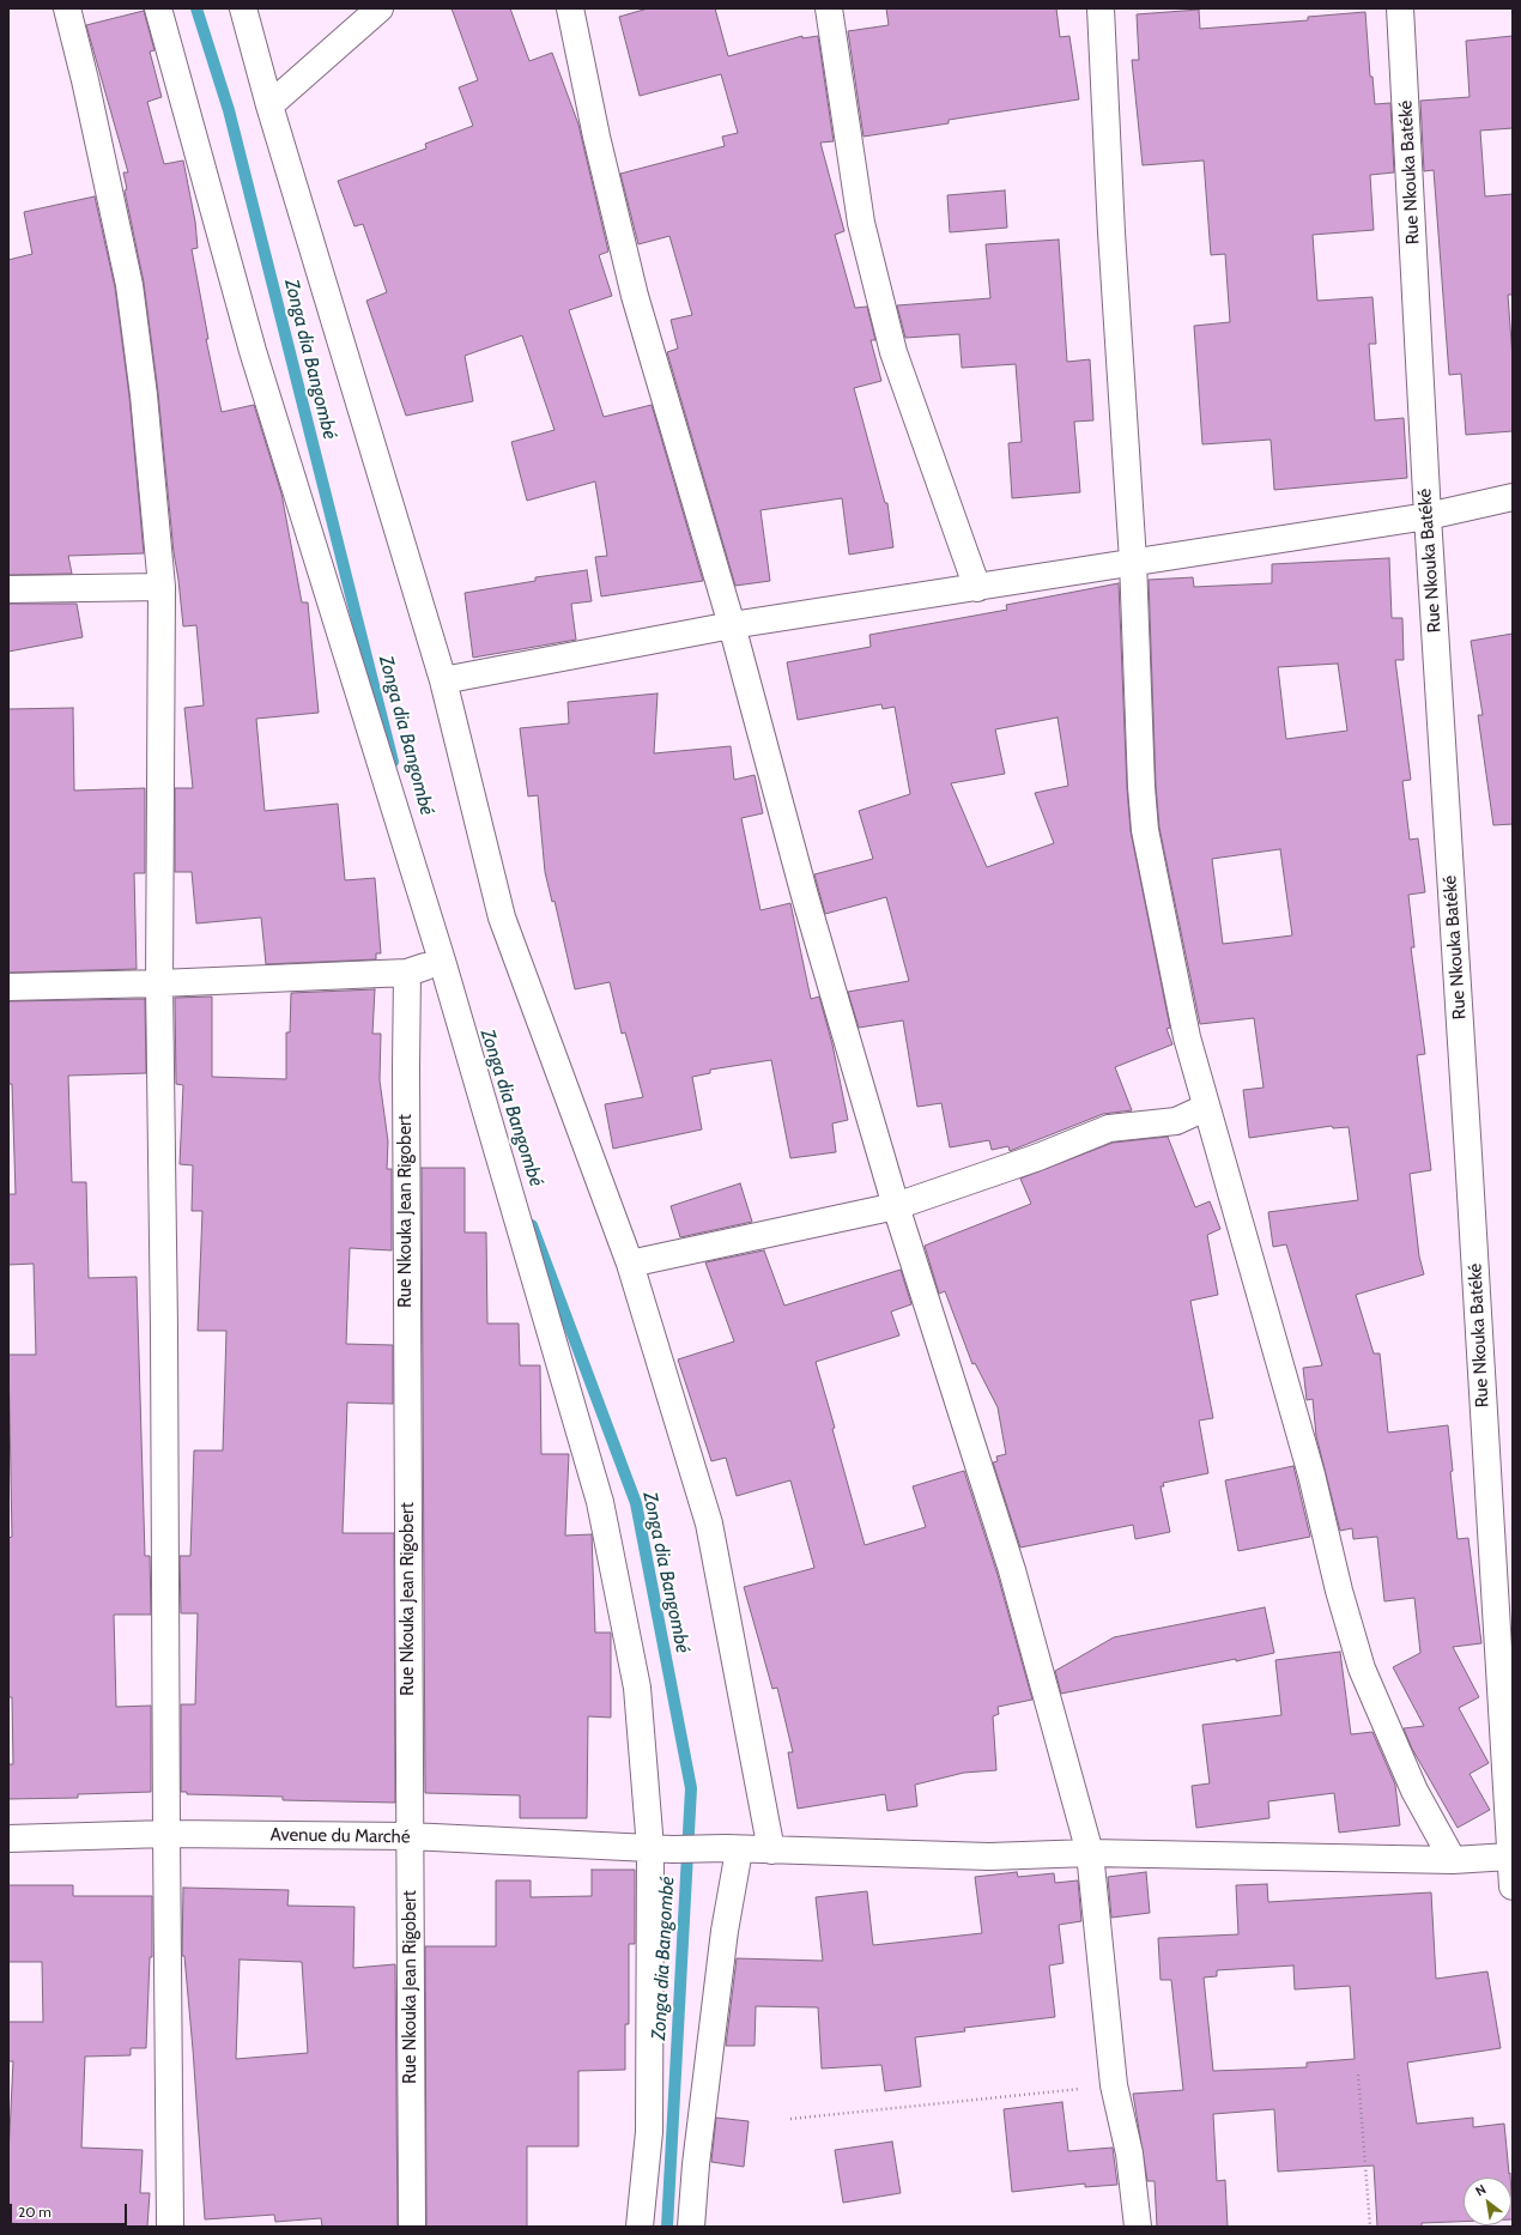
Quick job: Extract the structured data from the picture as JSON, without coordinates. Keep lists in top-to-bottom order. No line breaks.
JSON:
{"streets":{"street":["Rue Nkouka Batéké","Rue Nkouka Jean Rigobert","Avenue du Marché"]},"crossings":[["Rue Nkouka Batéké","Avenue du Marché"],["Rue Nkouka Jean Rigobert","Avenue du Marché"]],"water":["Zonga dia Bangombé"],"scale_bar":"20 m","north":"top left"}
